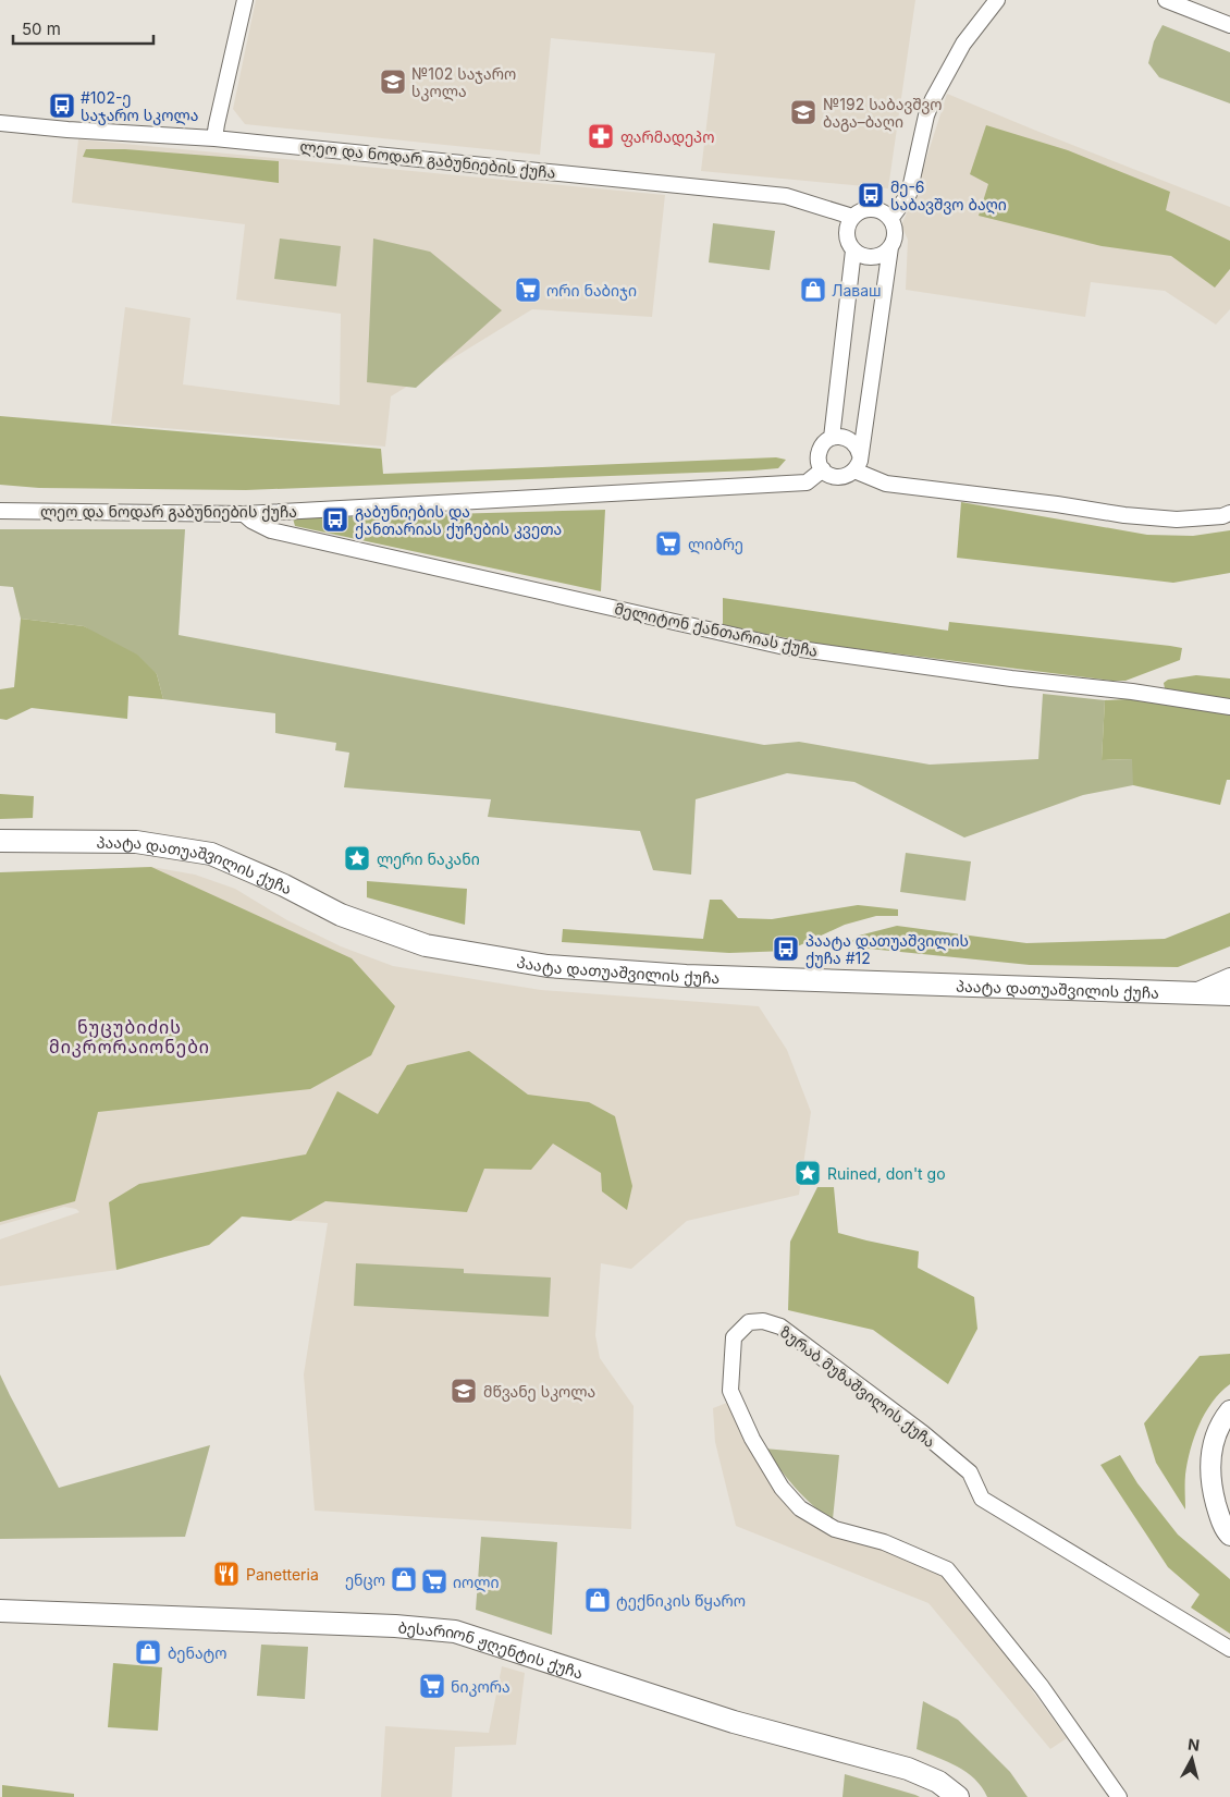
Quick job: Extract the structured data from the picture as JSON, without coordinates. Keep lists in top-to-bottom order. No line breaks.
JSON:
{"streets":{"main road":["პაატა დათუაშვილის ქუჩა","ბესარიონ ჟღენტის ქუჩა"],"street":["ლეო და ნოდარ გაბუნიების ქუჩა","მელიტონ ქანთარიას ქუჩა","ზურაბ მუზაშვილის ქუჩა"]},"crossings":[["ლეო და ნოდარ გაბუნიების ქუჩა","მელიტონ ქანთარიას ქუჩა"]],"districts":["ნუცუბიძის მიკრორაიონები"],"places":{"school or university":["№102 საჯარო სკოლა","№192 საბავშვო ბაგა–ბაღი","მწვანე სკოლა"],"bus stop":["#102-ე საჯარო სკოლა","მე-6 საბავშვო ბაღი","გაბუნიების და ქანთარიას ქუჩების კვეთა","პაატა დათუაშვილის ქუჩა #12"],"pharmacy":["ფარმადეპო"],"supermarket":["ორი ნაბიჯი","ლიბრე","იოლი","ნიკორა"],"shop":["Лаваш","ენცო","ტექნიკის წყარო","ბენატო"],"place":["ლერი ნაკანი","Ruined, don't go"],"restaurant":["Panetteria"]},"scale_bar":"50 m","north":"top"}
